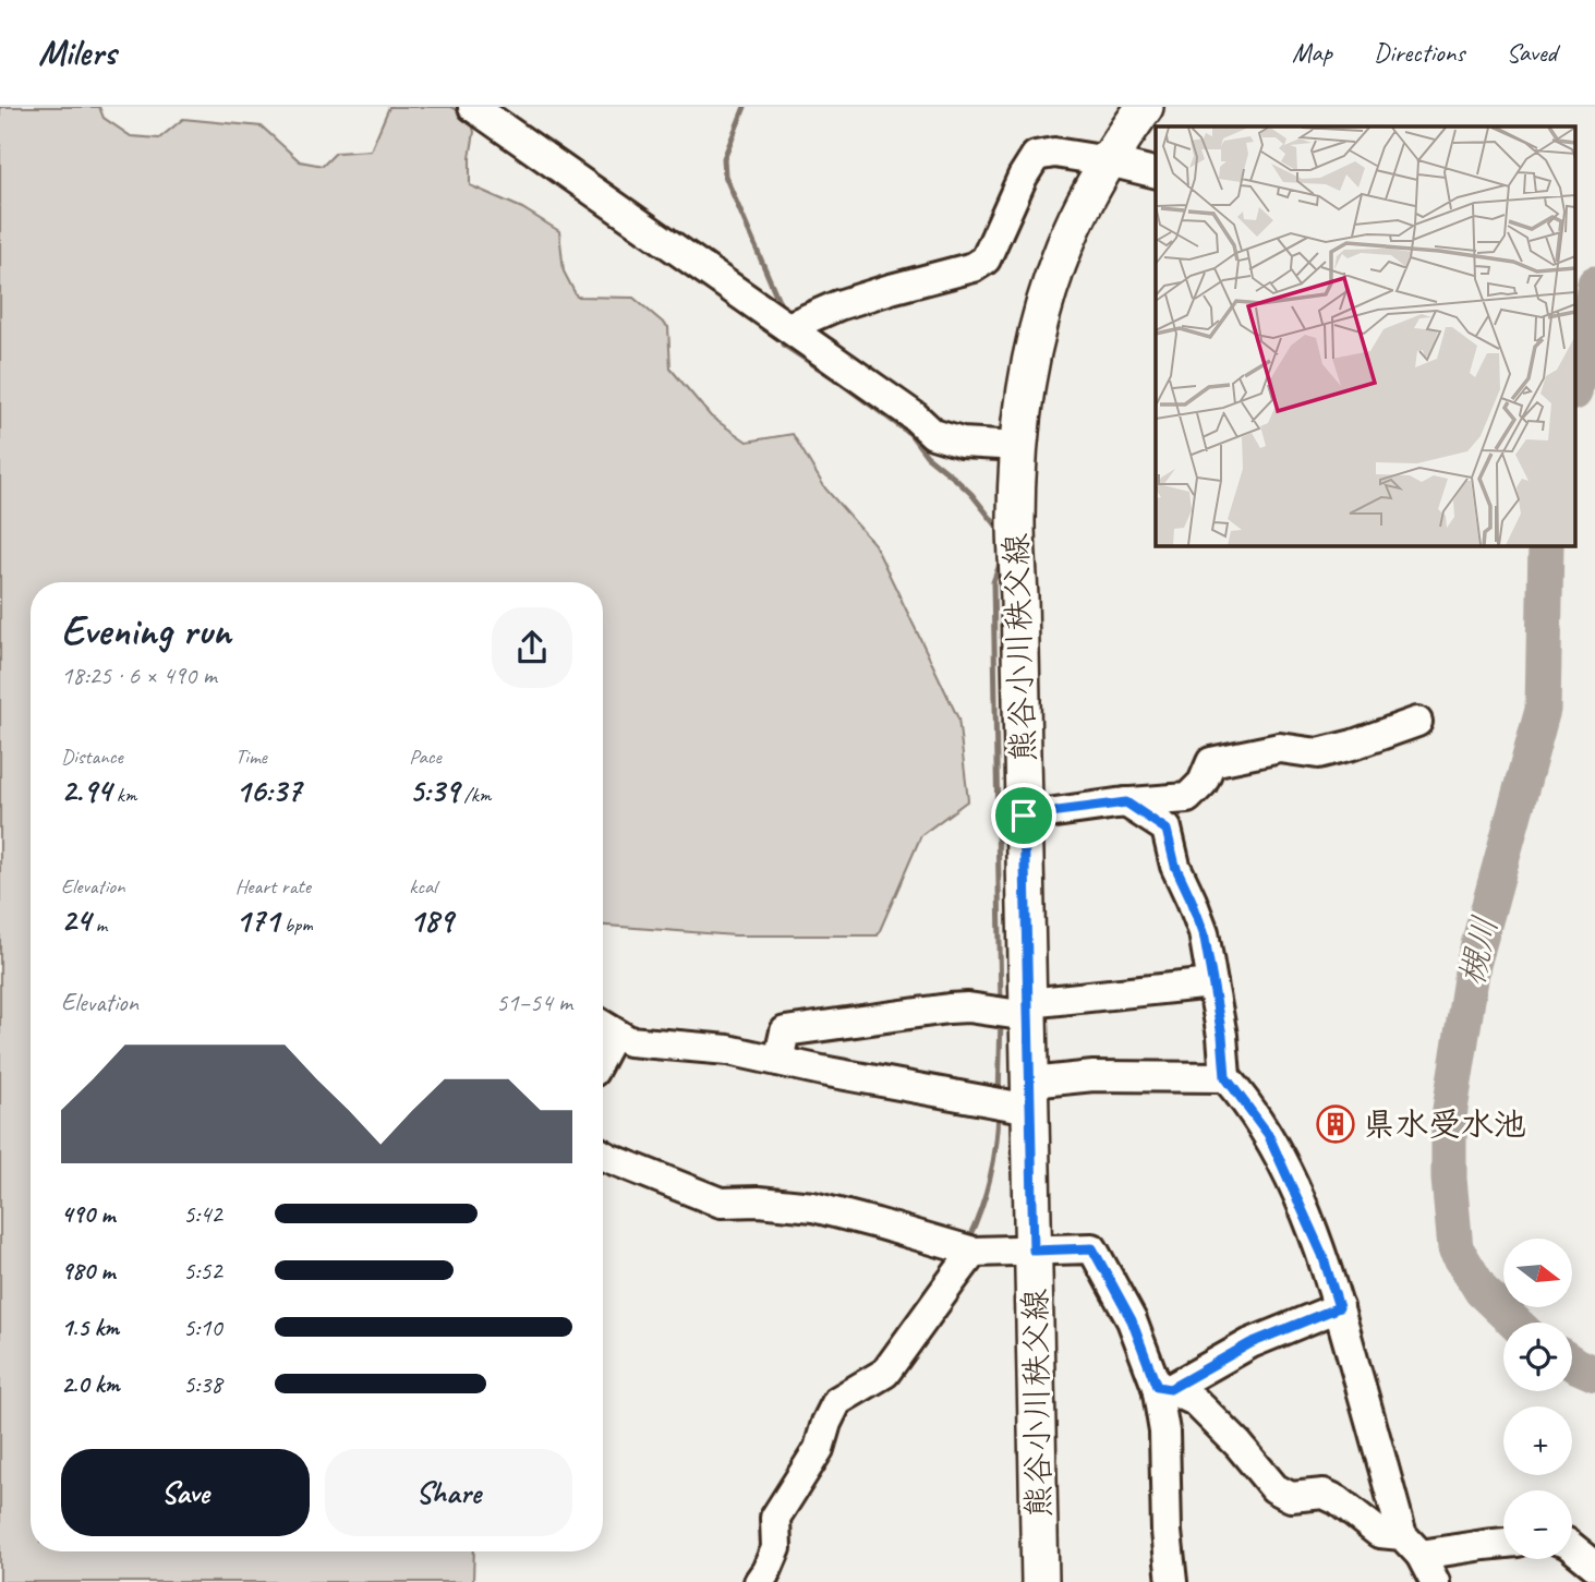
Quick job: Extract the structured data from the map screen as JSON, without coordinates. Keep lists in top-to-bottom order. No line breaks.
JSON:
{"streets":{"main road":["熊谷小川秩父線"]},"water":["槻川"],"places":{"building":["県水受水池"]},"north":"right","page":{"header":"Milers","nav":["Map","Directions","Saved"],"heading":["Evening run","18:25 · 6 × 490 m"],"stats":[["Distance","2.94 km"],["Time","16:37"],["Pace","5:39 /km"],["Elevation","24 m"],["Heart rate","171 bpm"],["kcal","189"]],"chart":["Elevation","51–54 m"],"list":[{"name":"490 m","note":"5:42"},{"name":"980 m","note":"5:52"},{"name":"1.5 km","note":"5:10"},{"name":"2.0 km","note":"5:38"}],"map_buttons":["+","−"],"buttons":["Save","Share"]}}
